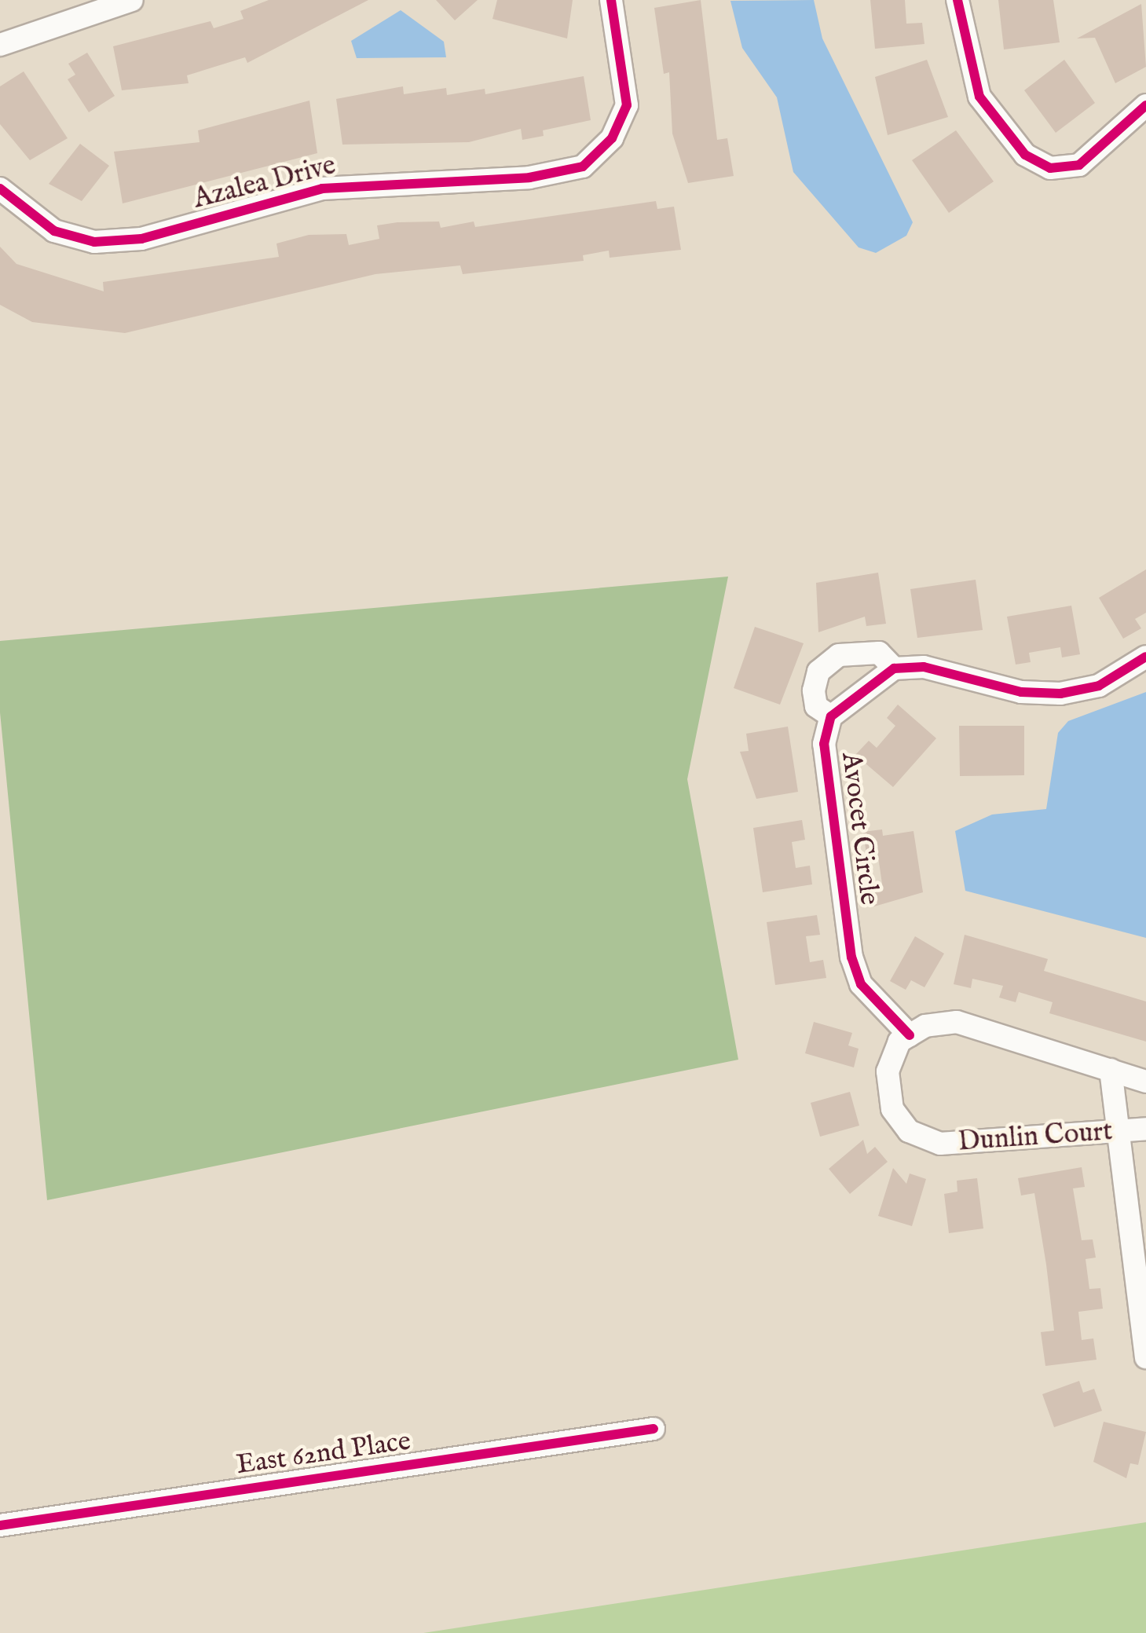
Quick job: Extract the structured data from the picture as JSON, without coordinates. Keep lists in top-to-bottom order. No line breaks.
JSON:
{"streets":{"street":["Azalea Drive","Avocet Circle","Dunlin Court","East 62nd Place"]},"crossings":[["Avocet Circle","Dunlin Court"]]}
